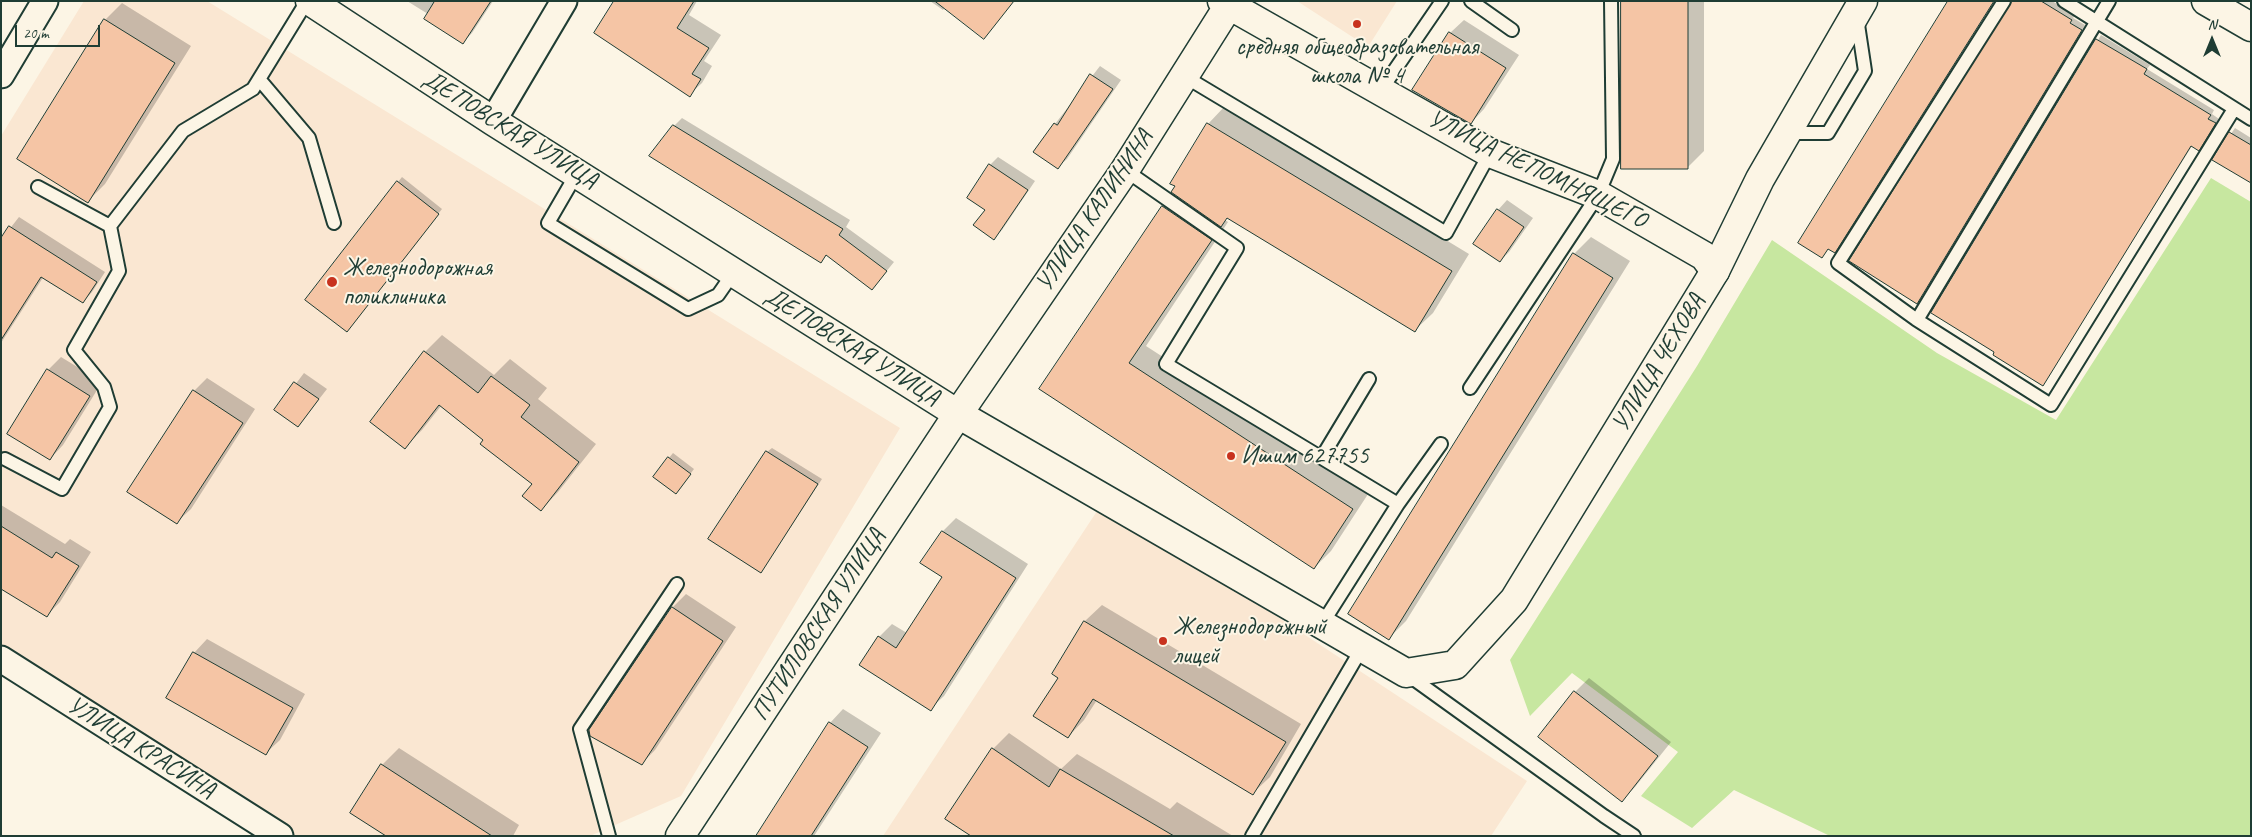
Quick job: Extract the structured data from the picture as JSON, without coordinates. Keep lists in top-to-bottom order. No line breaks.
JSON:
{"streets":{"main road":["ДЕПОВСКАЯ УЛИЦА","УЛИЦА НЕПОМНЯЩЕГО","УЛИЦА КАЛИНИНА","УЛИЦА ЧЕХОВА","ПУТИЛОВСКАЯ УЛИЦА"],"street":["УЛИЦА КРАСИНА"]},"crossings":[["ДЕПОВСКАЯ УЛИЦА","УЛИЦА КАЛИНИНА"],["ДЕПОВСКАЯ УЛИЦА","УЛИЦА ЧЕХОВА"],["ДЕПОВСКАЯ УЛИЦА","ПУТИЛОВСКАЯ УЛИЦА"],["УЛИЦА НЕПОМНЯЩЕГО","УЛИЦА КАЛИНИНА"],["УЛИЦА НЕПОМНЯЩЕГО","УЛИЦА ЧЕХОВА"],["УЛИЦА КАЛИНИНА","ПУТИЛОВСКАЯ УЛИЦА"]],"places":["средняя общеобразовательная школа № 4","Железнодорожная поликлиника","Ишим 627755","Железнодорожный лицей"],"scale_bar":"20 m","north":"top"}
